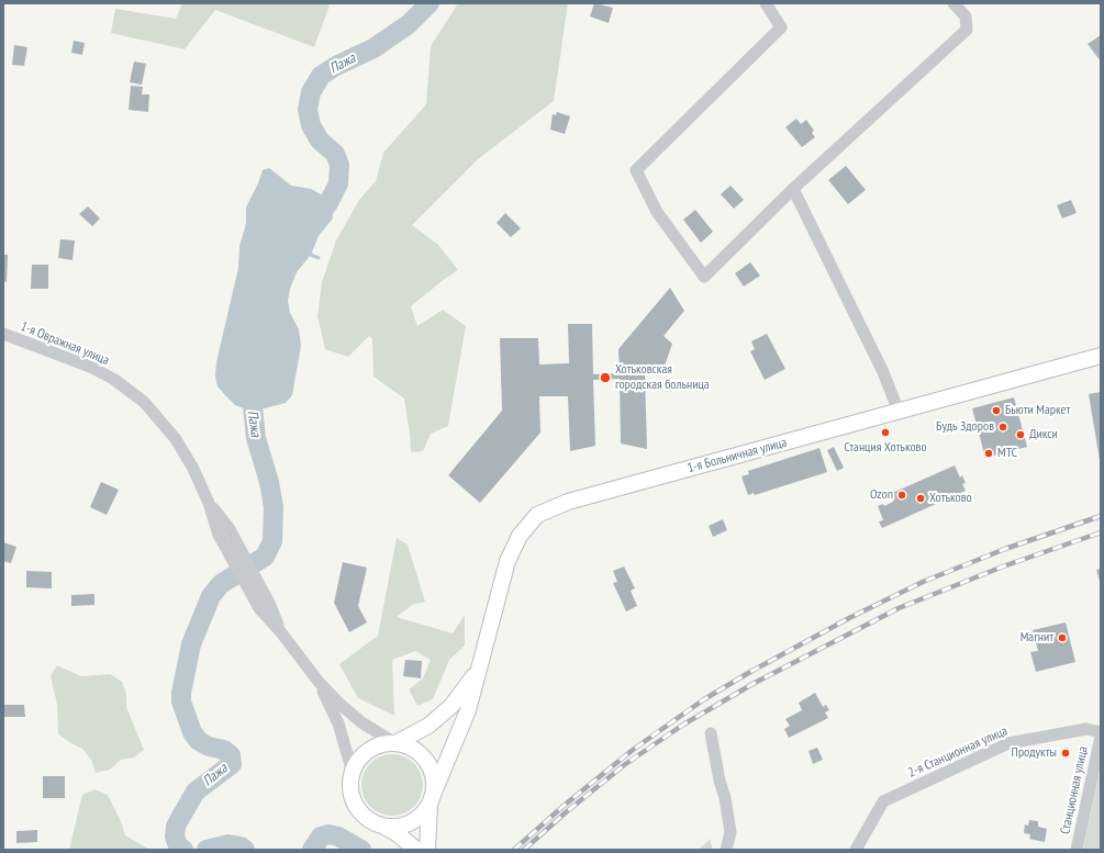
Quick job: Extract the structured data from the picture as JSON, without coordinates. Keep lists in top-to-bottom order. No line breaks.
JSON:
{"streets":{"main road":["1-я Больничная улица"],"street":["1-я Овражная улица","2-я Станционная улица","Станционная улица"]},"water":["Пажа"],"places":["Хотьковская городская больница","Бьюти Маркет","Будь Здоров","Станция Хотьково","Дикси","МТС","Ozon","Хотьково","Магнит","Продукты"]}
